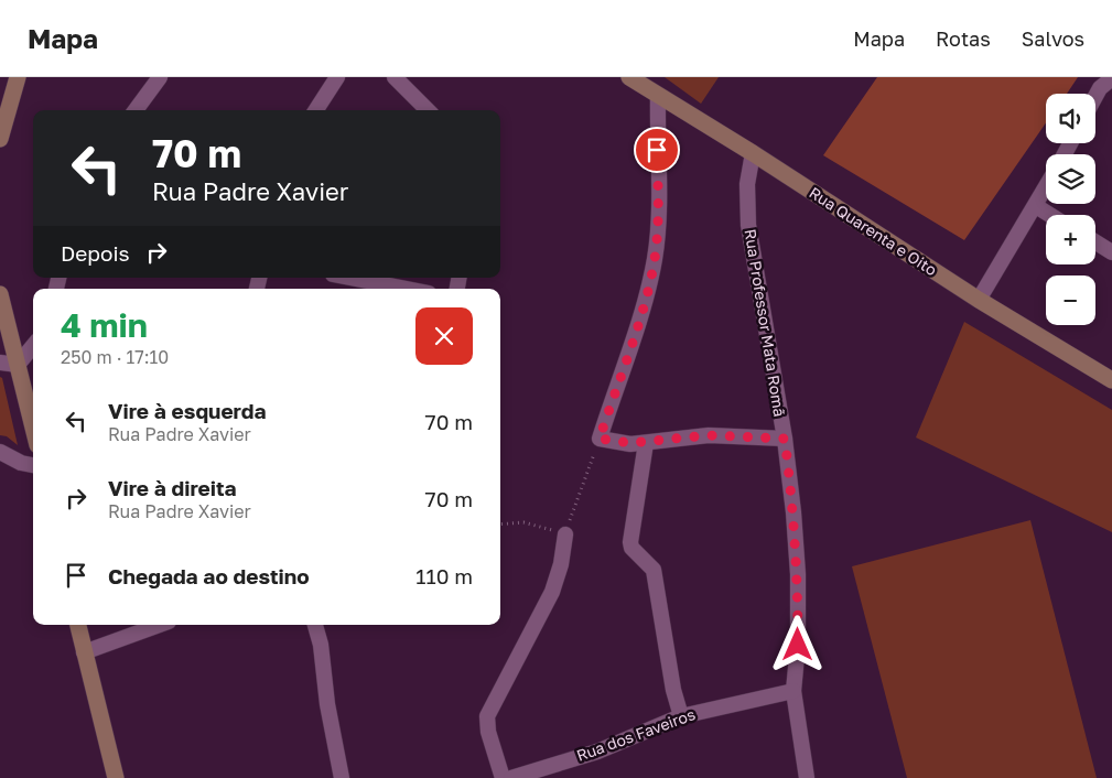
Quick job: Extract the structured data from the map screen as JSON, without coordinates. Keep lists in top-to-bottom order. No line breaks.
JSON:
{"streets":{"main road":["Rua Quarenta e Oito"],"street":["Rua Professor Mata Romã","Rua dos Faveiros"]},"crossings":[["Rua Quarenta e Oito","Rua Professor Mata Romã"],["Rua Professor Mata Romã","Rua dos Faveiros"]],"page":{"header":"Mapa","nav":["Mapa","Rotas","Salvos"],"map_buttons":["+","−"],"turn":["70 m","Rua Padre Xavier"],"then":"Depois","heading":["4 min","250 m · 17:10"],"list":[{"name":"Vire à esquerda","note":"Rua Padre Xavier","value":"70 m"},{"name":"Vire à direita","note":"Rua Padre Xavier","value":"70 m"},{"name":"Chegada ao destino","value":"110 m"}]}}
